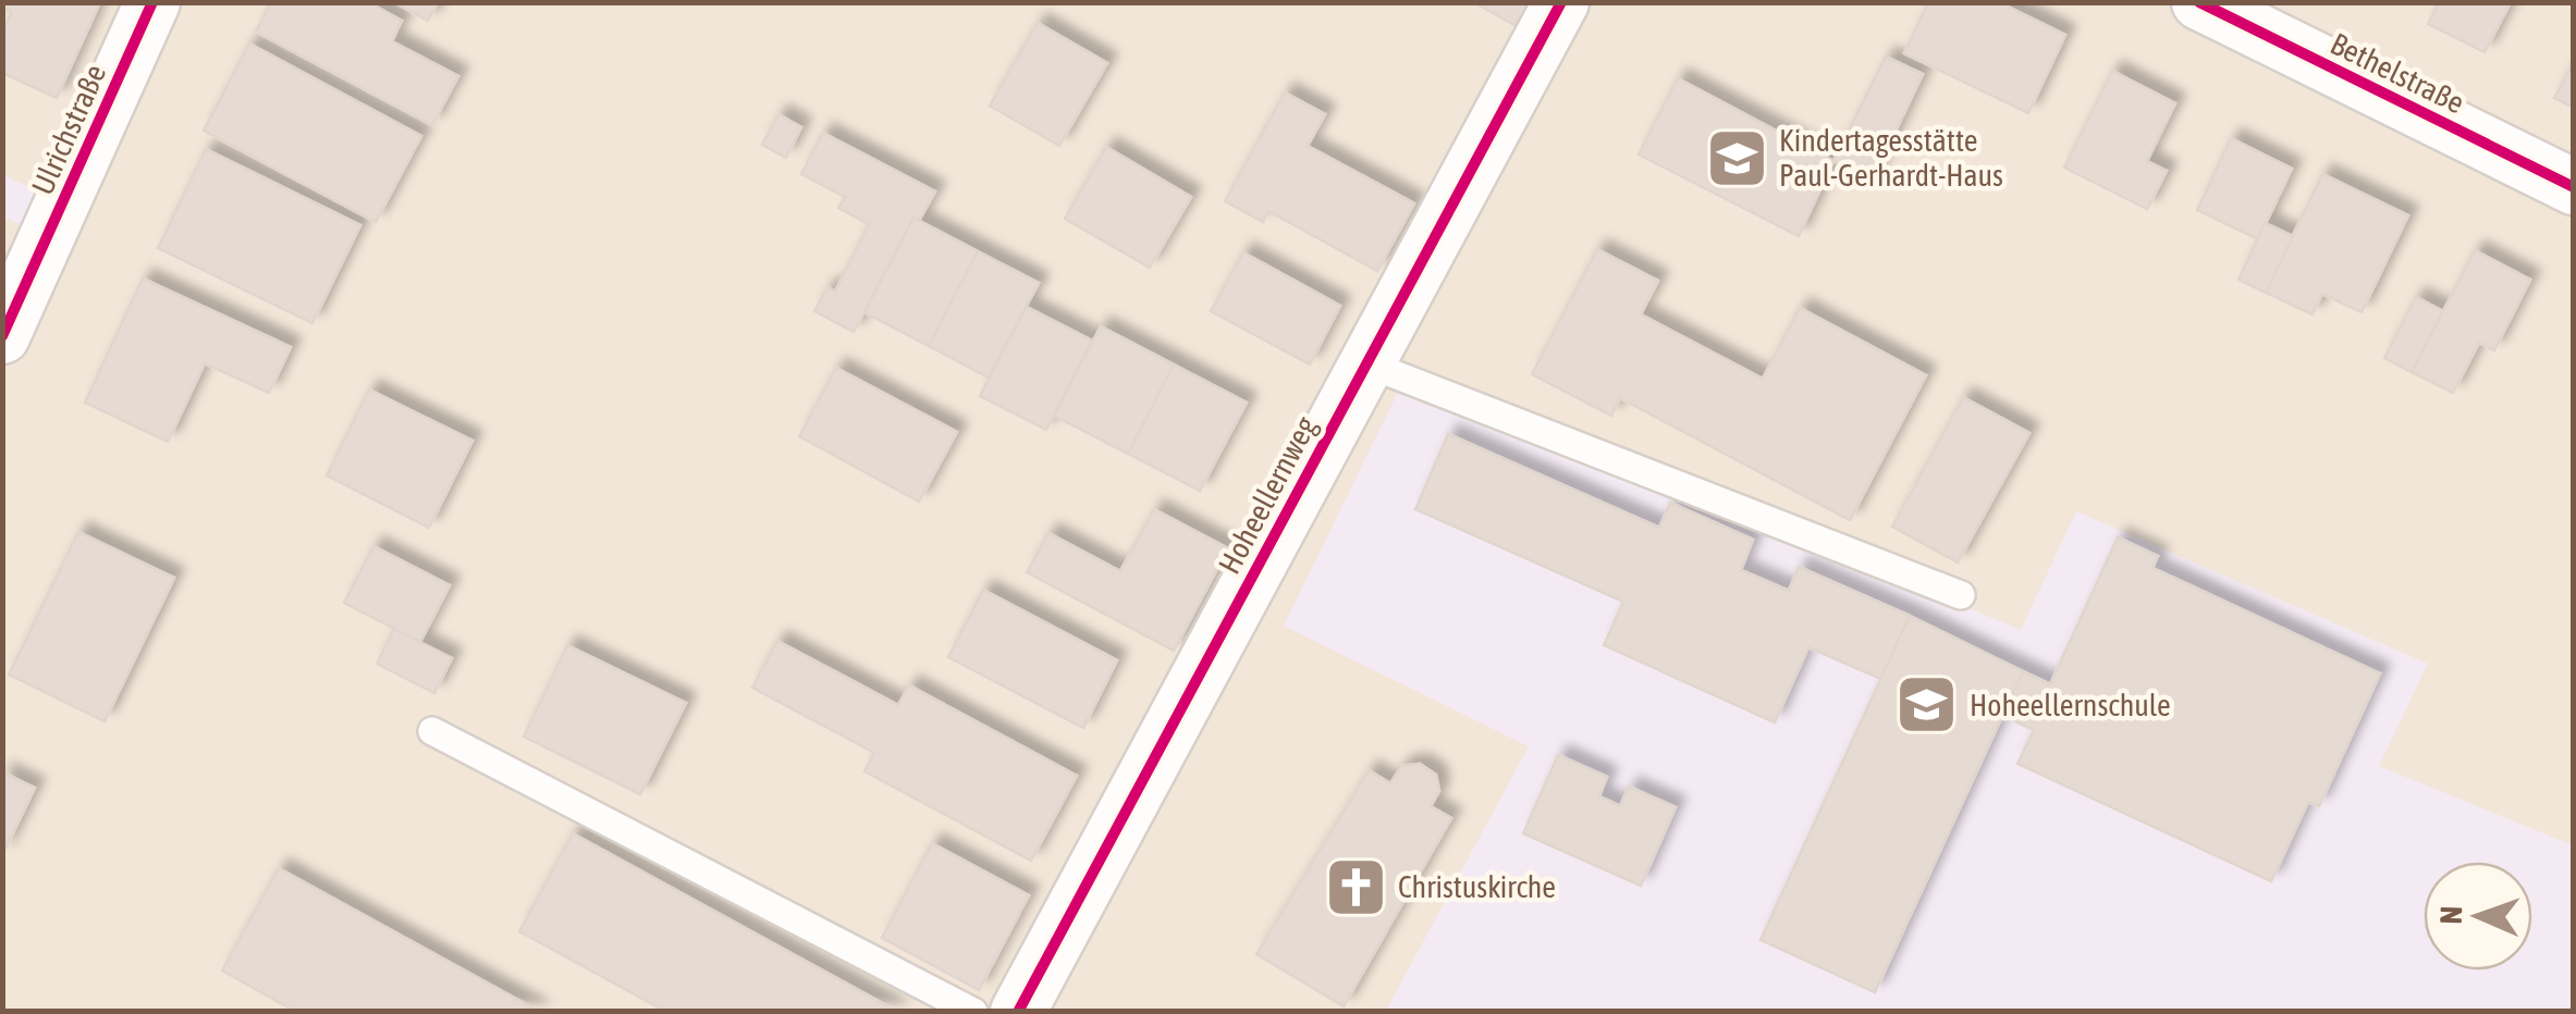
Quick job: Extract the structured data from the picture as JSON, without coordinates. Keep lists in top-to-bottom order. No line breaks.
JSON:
{"streets":{"street":["Bethelstraße","Ulrichstraße","Hoheellernweg"]},"places":{"school or university":["Kindertagesstätte Paul-Gerhardt-Haus","Hoheellernschule"],"church":["Christuskirche"]},"north":"left"}
